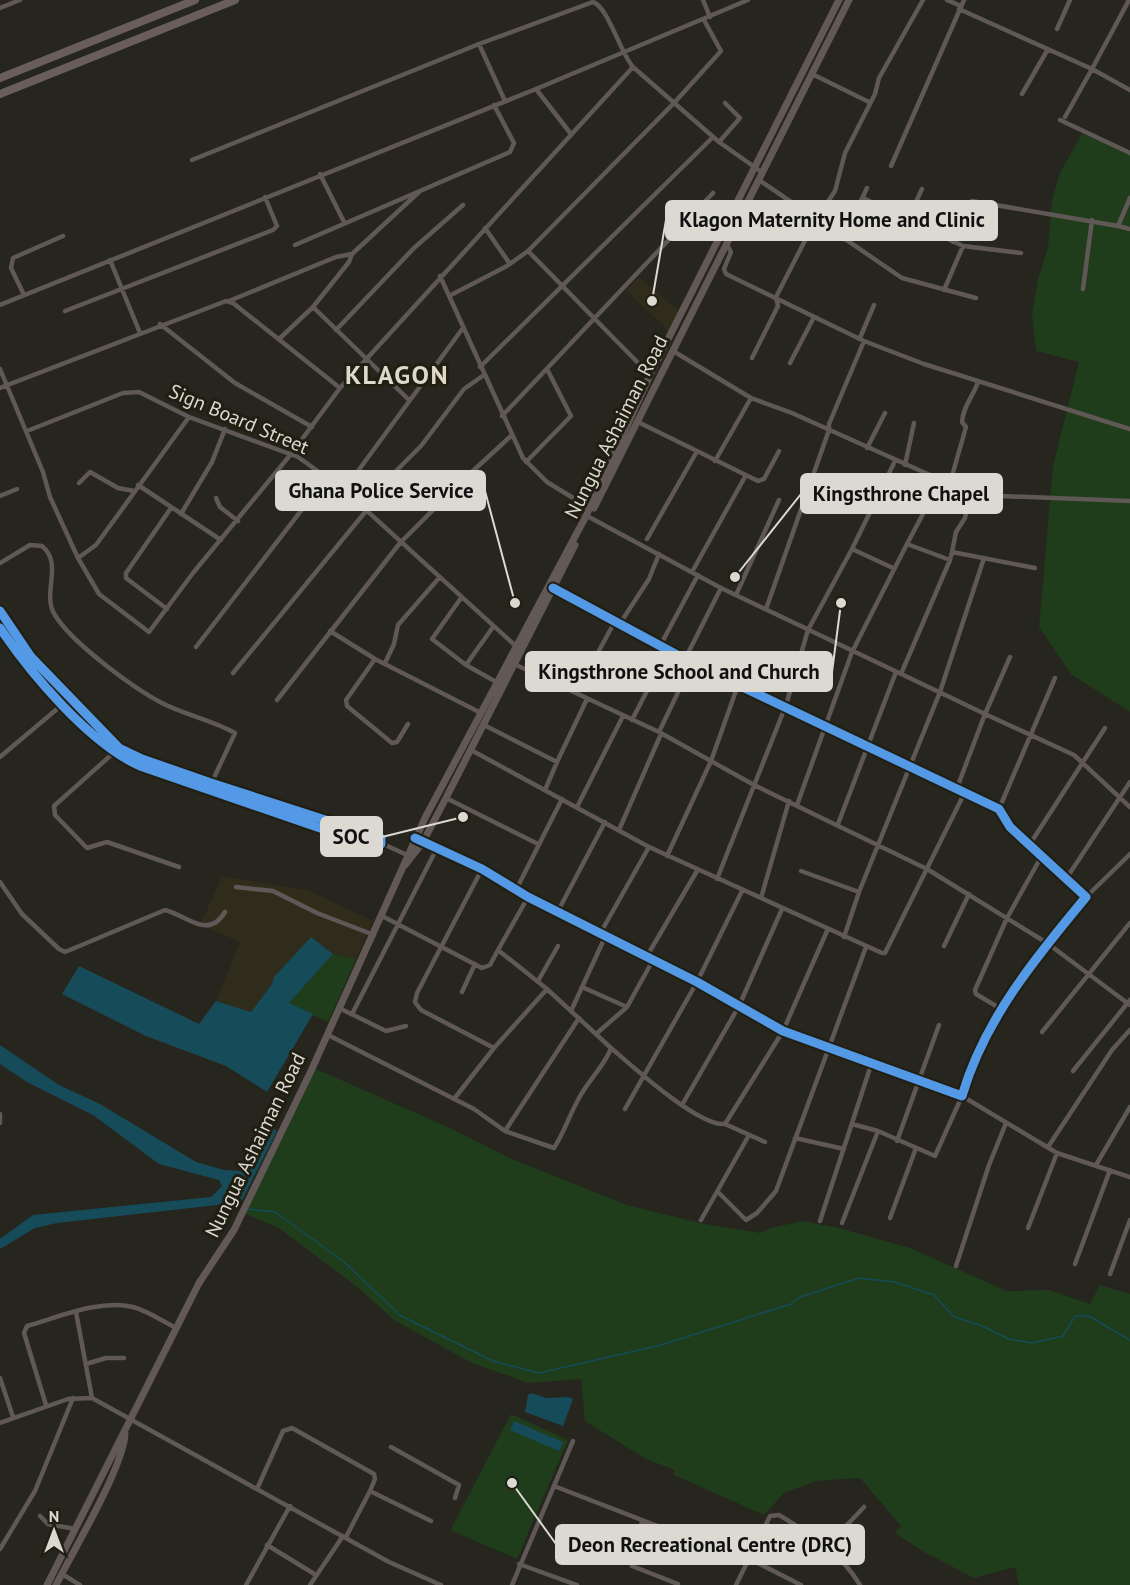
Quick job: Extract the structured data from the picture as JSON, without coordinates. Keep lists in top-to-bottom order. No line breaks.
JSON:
{"streets":{"main road":["Nungua Ashaiman Road"],"street":["Sign Board Street"]},"crossings":[["Sign Board Street","Nungua Ashaiman Road"]],"districts":["KLAGON"],"places":["Klagon Maternity Home and Clinic","Kingsthrone Chapel","Ghana Police Service","Kingsthrone School and Church","SOC","Deon Recreational Centre (DRC)"],"north":"top"}
